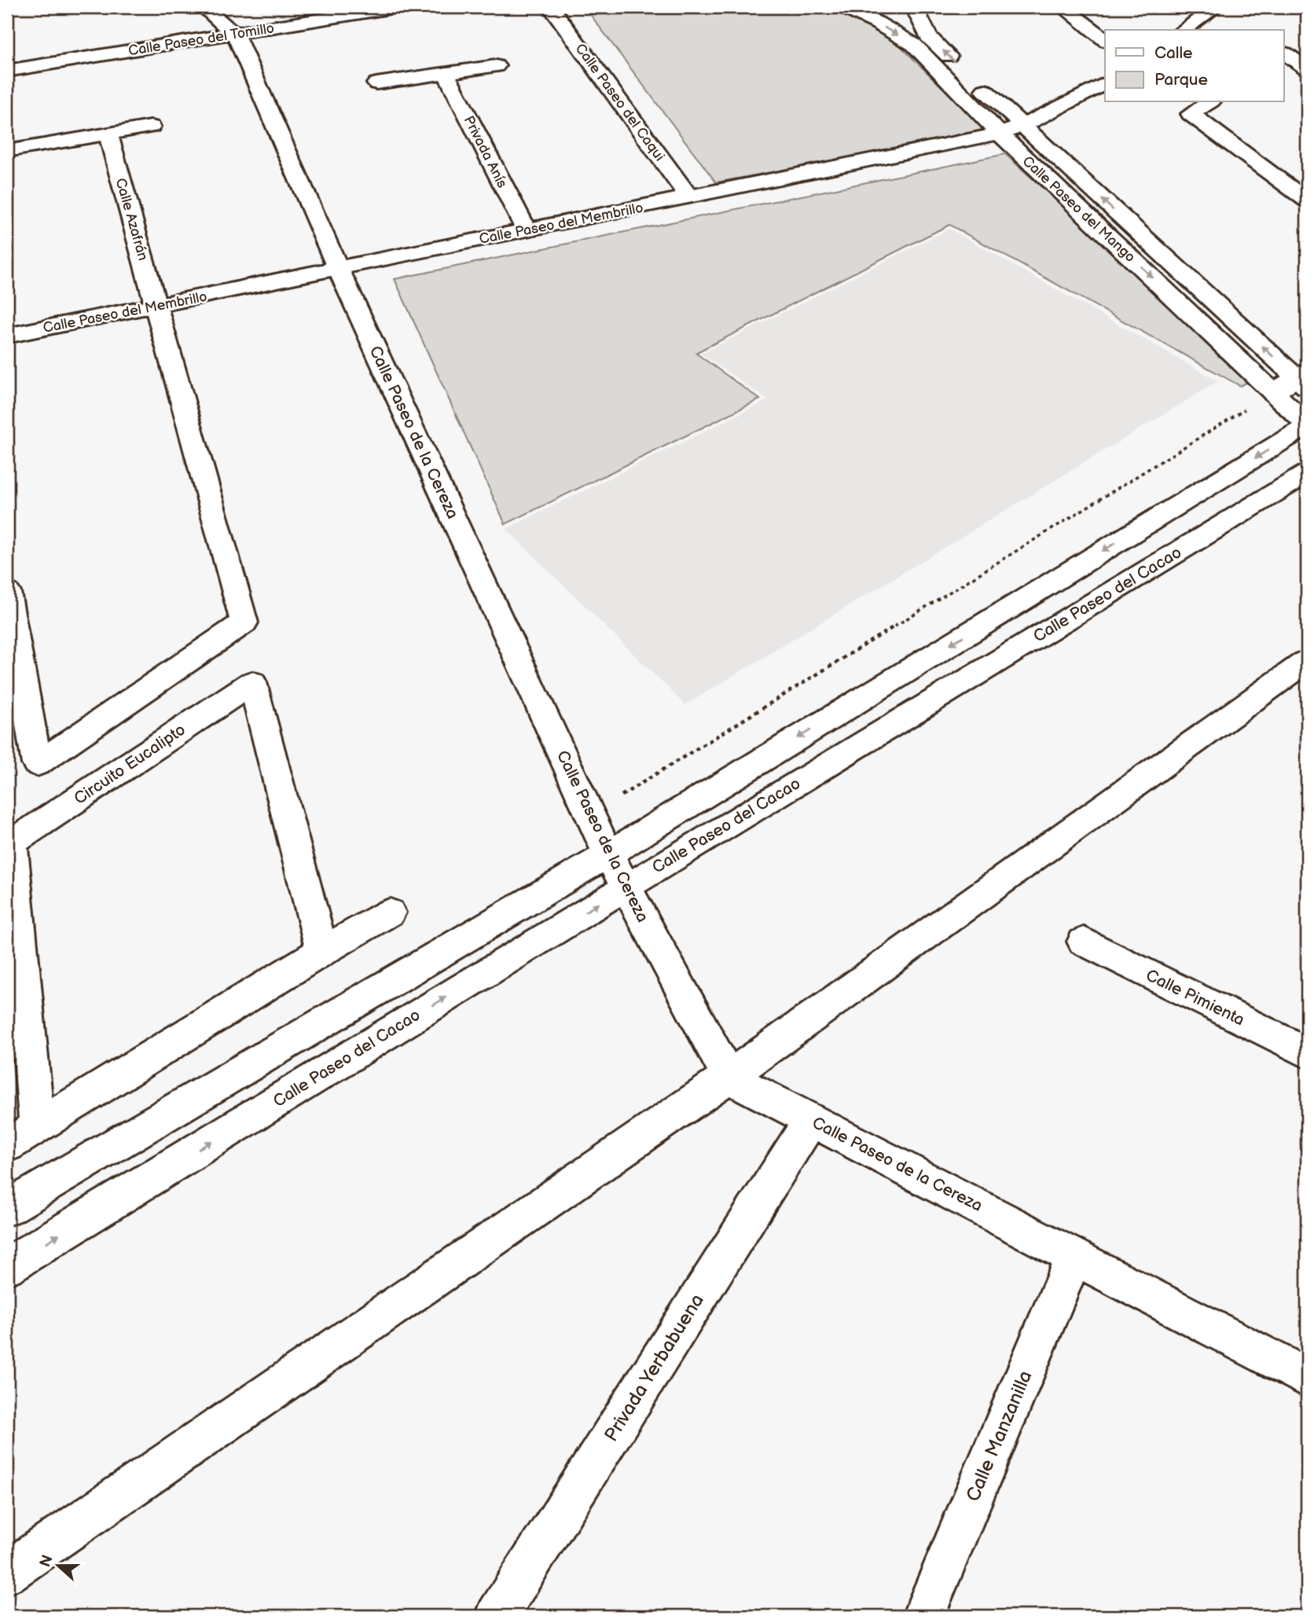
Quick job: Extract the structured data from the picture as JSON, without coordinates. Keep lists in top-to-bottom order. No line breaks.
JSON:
{"streets":{"street":["Calle Paseo del Tomillo","Calle Paseo del Caqui","Privada Anís","Calle Paseo del Mango","Calle Azafrán","Calle Paseo del Membrillo","Calle Paseo de la Cereza","Calle Paseo del Cacao","Circuito Eucalipto","Calle Pimienta","Privada Yerbabuena","Calle Manzanilla"]},"crossings":[["Calle Paseo del Tomillo","Calle Paseo de la Cereza"],["Calle Paseo del Caqui","Calle Paseo del Membrillo"],["Privada Anís","Calle Paseo del Membrillo"],["Calle Paseo del Mango","Calle Paseo del Membrillo"],["Calle Azafrán","Calle Paseo del Membrillo"],["Calle Paseo del Membrillo","Calle Paseo de la Cereza"],["Calle Paseo de la Cereza","Calle Paseo del Cacao"],["Calle Paseo de la Cereza","Privada Yerbabuena"],["Calle Paseo de la Cereza","Calle Manzanilla"]],"legend":["Calle","Parque"],"north":"left"}
